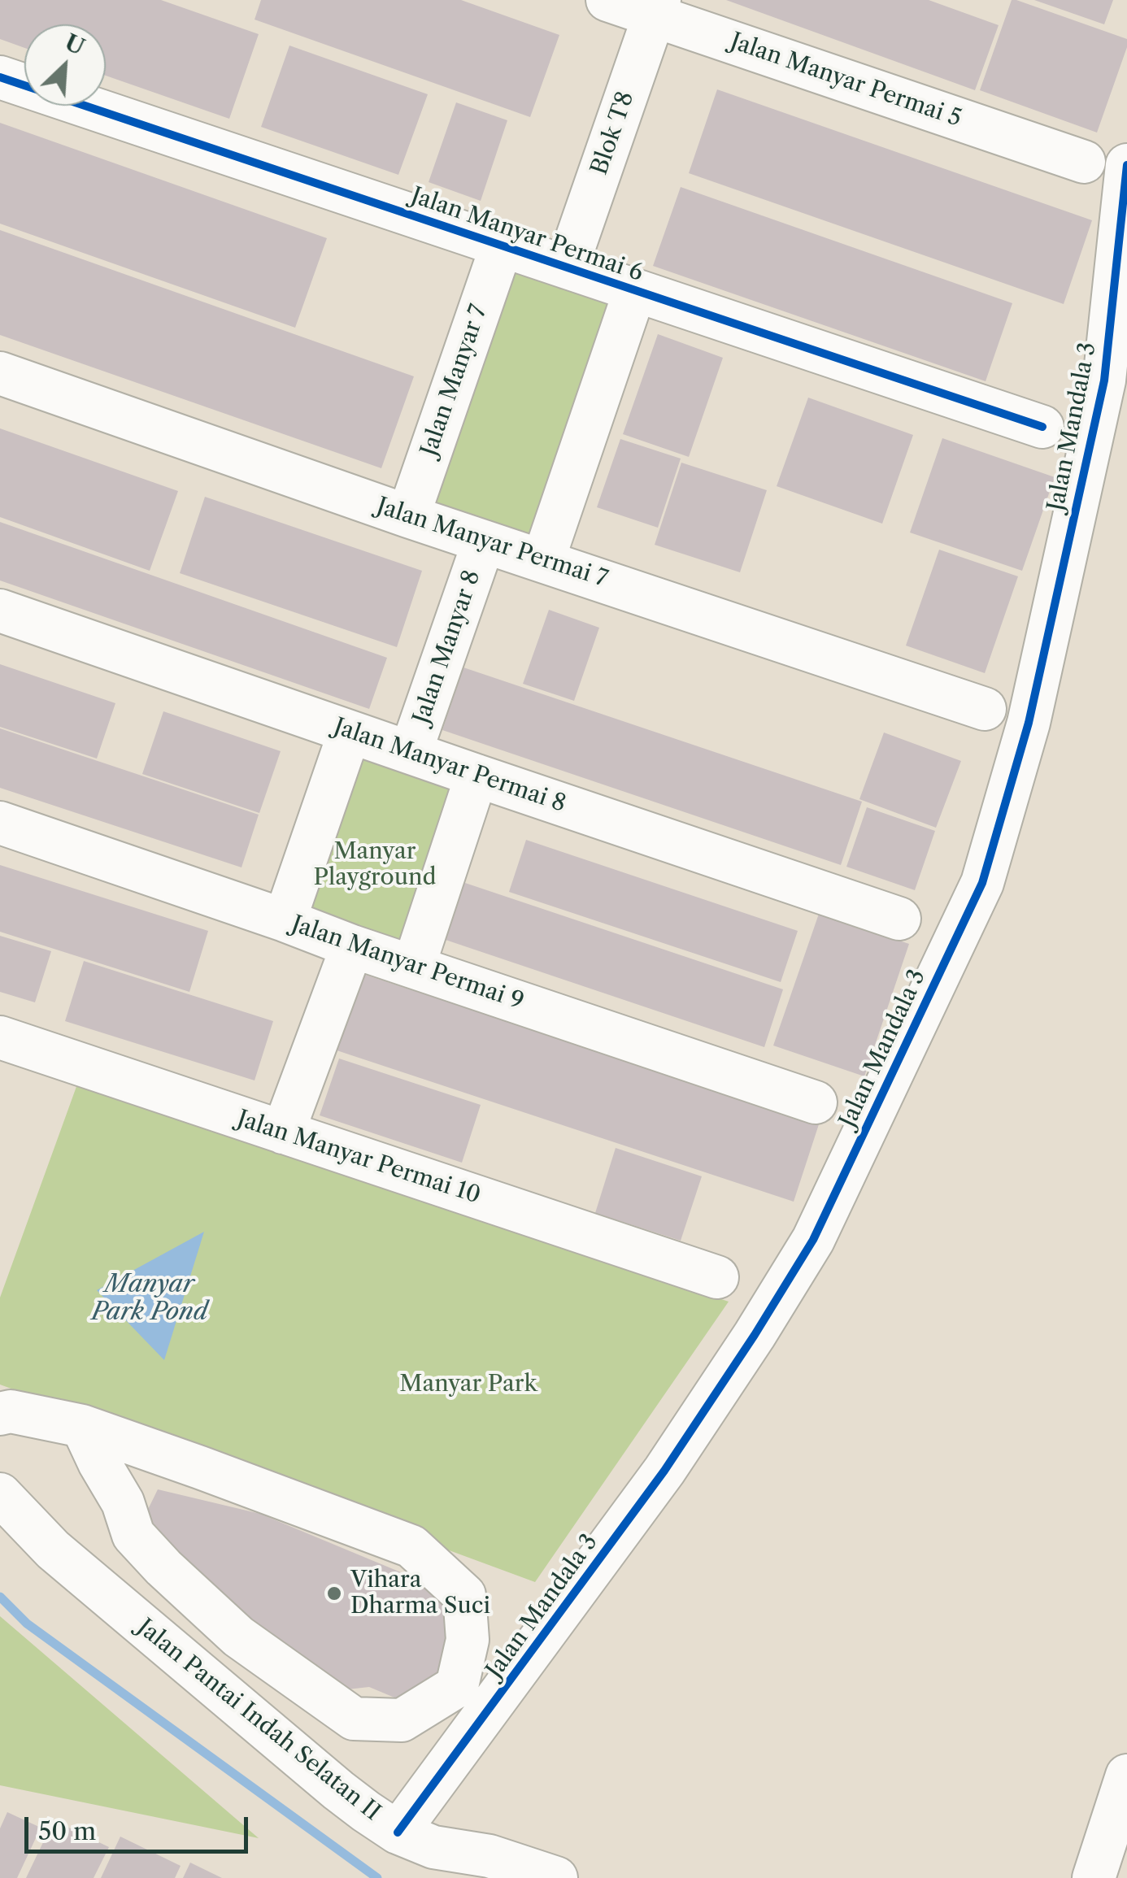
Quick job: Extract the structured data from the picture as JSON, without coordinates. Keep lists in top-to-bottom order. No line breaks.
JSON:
{"streets":{"street":["Jalan Manyar Permai 5","Blok T8","Jalan Manyar Permai 6","Jalan Manyar 7","Jalan Mandala 3","Jalan Manyar Permai 7","Jalan Manyar 8","Jalan Manyar Permai 8","Jalan Manyar Permai 9","Jalan Manyar Permai 10","Jalan Pantai Indah Selatan II"]},"crossings":[["Jalan Manyar Permai 5","Blok T8"],["Blok T8","Jalan Manyar Permai 6"],["Jalan Manyar Permai 6","Jalan Manyar 7"],["Jalan Manyar 7","Jalan Manyar Permai 7"],["Jalan Mandala 3","Jalan Pantai Indah Selatan II"],["Jalan Manyar Permai 7","Jalan Manyar 8"],["Jalan Manyar 8","Jalan Manyar Permai 8"]],"water":["Manyar Park Pond"],"parks":["Manyar Playground","Manyar Park"],"places":["Vihara Dharma Suci"],"scale_bar":"50 m","north":"top right"}
